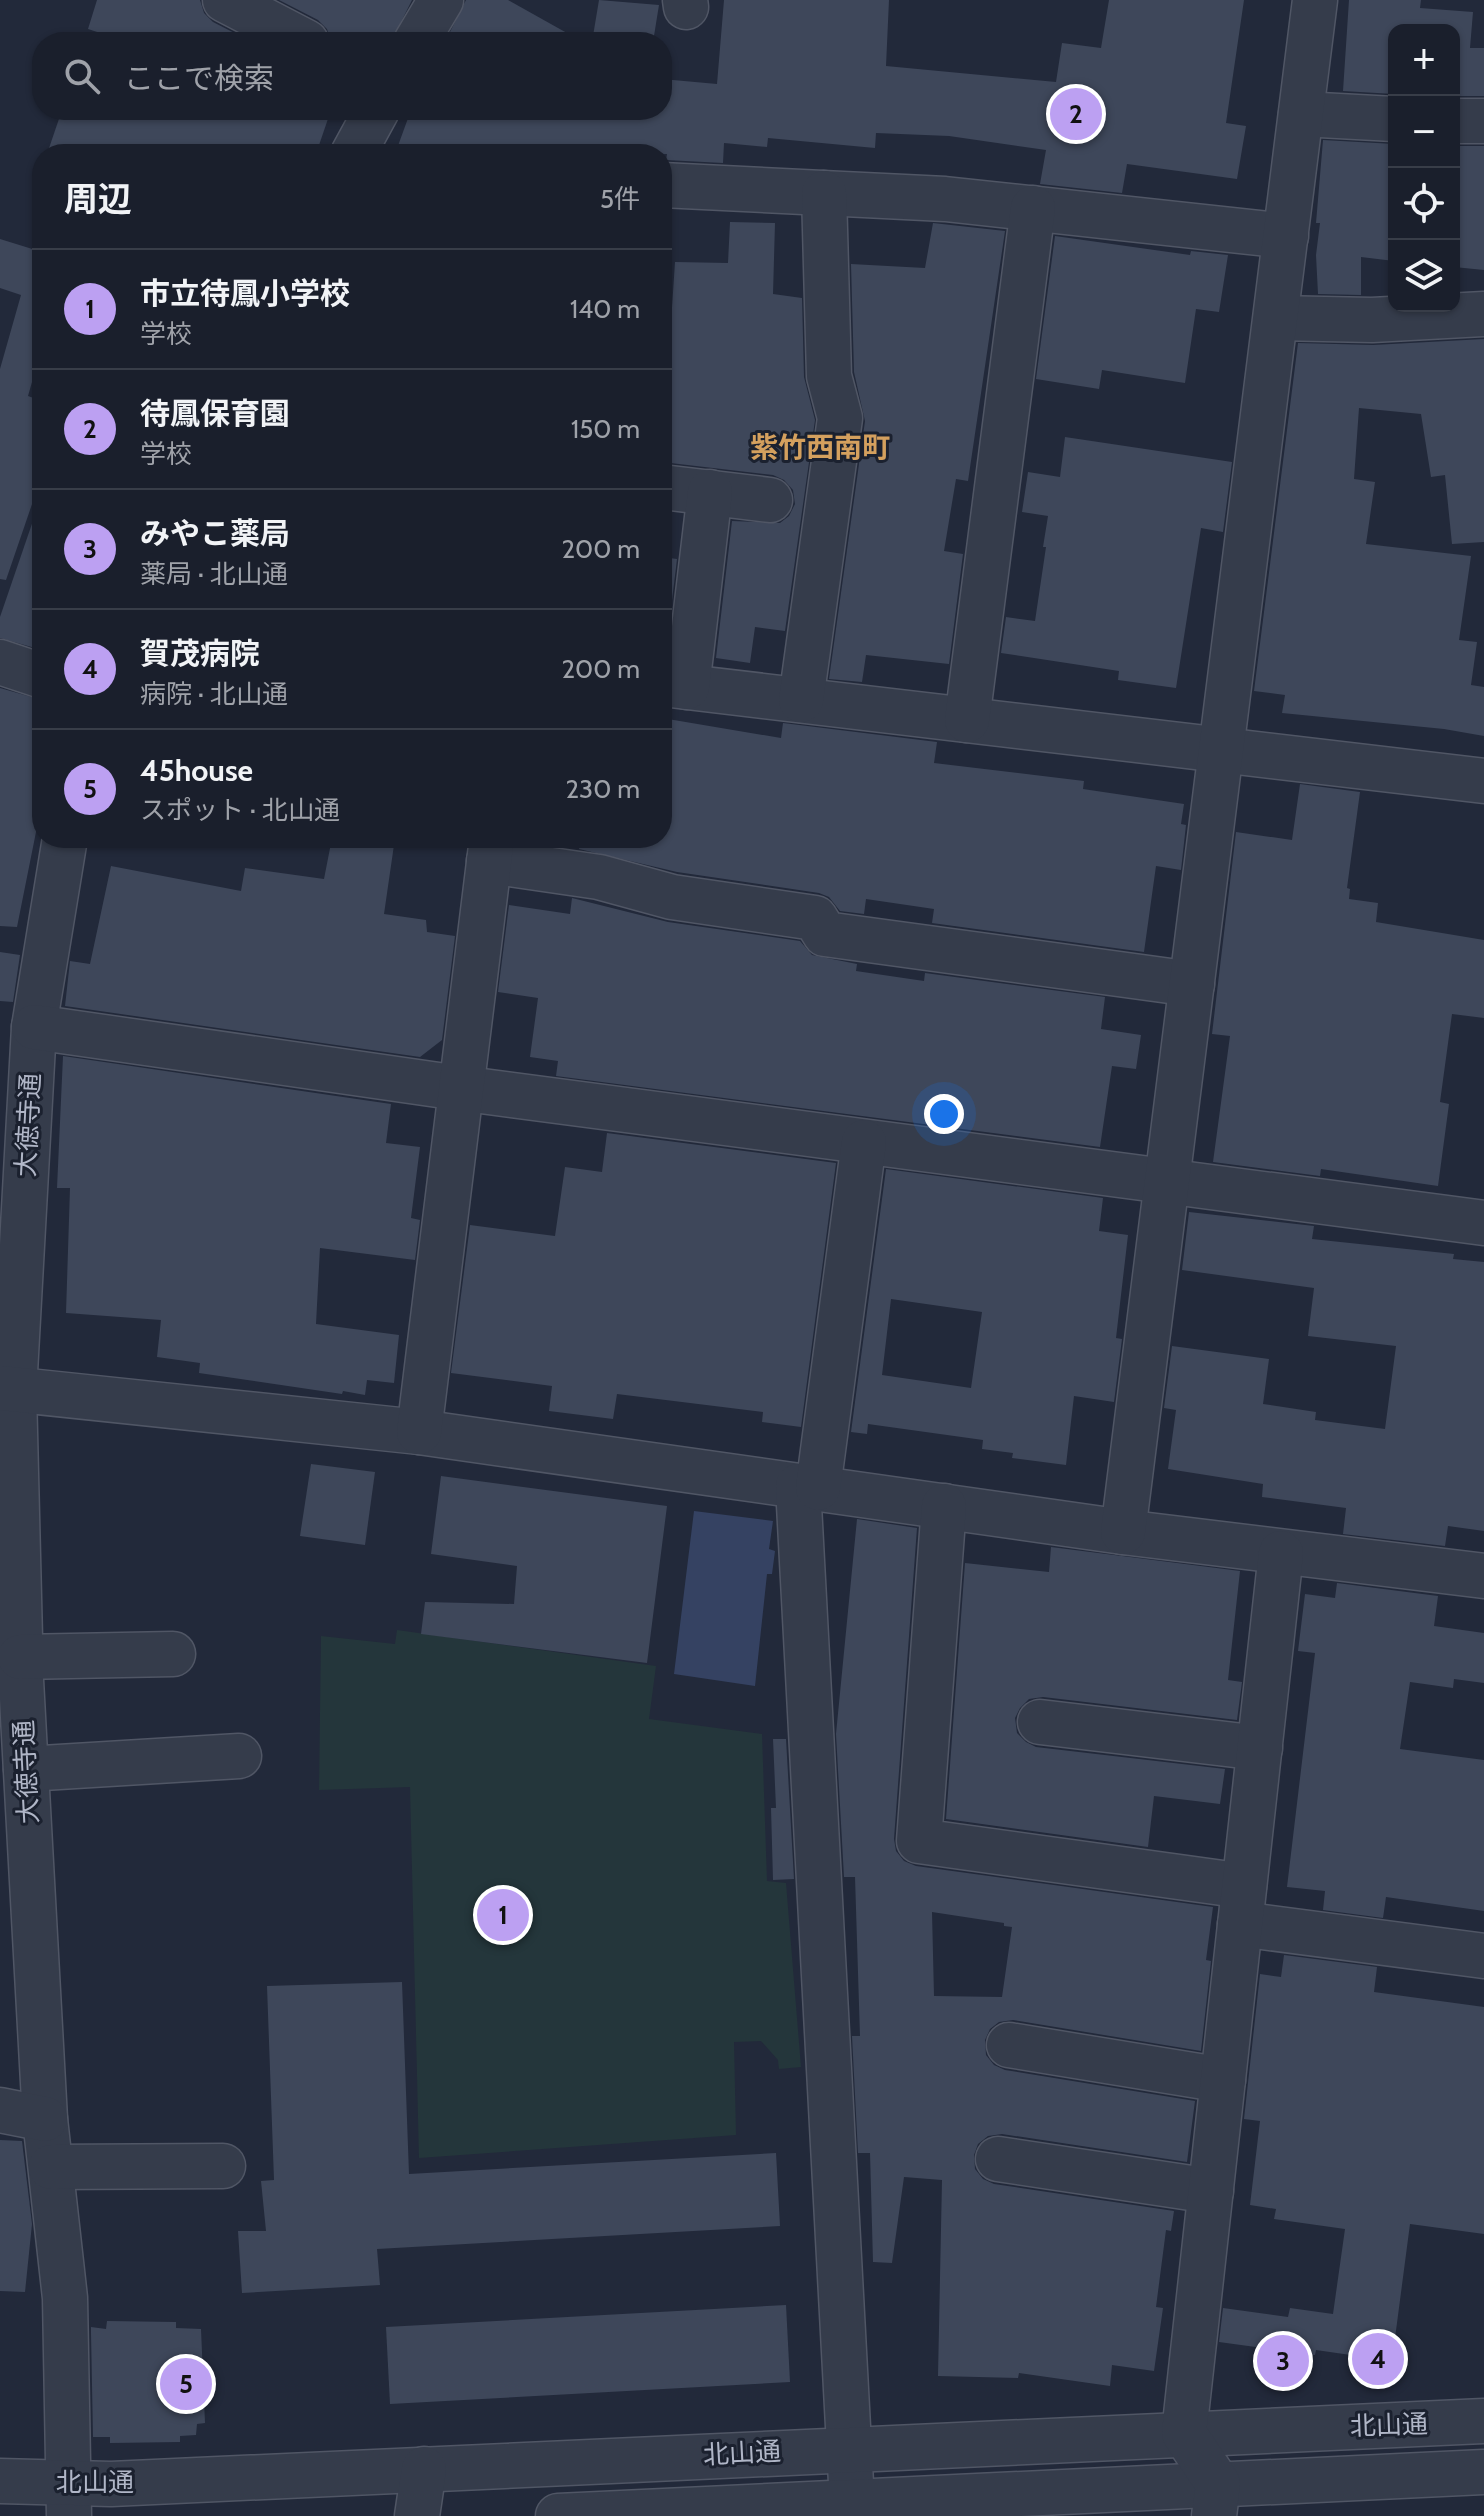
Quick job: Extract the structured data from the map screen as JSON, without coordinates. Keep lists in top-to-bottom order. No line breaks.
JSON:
{"streets":{"street":["大徳寺通","北山通"]},"crossings":[["大徳寺通","北山通"]],"districts":["紫竹西南町"],"page":{"map_buttons":["+","−"],"search":"ここで検索","pins":["2","1","4","3","5"],"heading":["周辺","5件"],"list":[{"mark":"1","name":"市立待鳳小学校","note":"学校","value":"140 m"},{"mark":"2","name":"待鳳保育園","note":"学校","value":"150 m"},{"mark":"3","name":"みやこ薬局","note":"薬局 · 北山通","value":"200 m"},{"mark":"4","name":"賀茂病院","note":"病院 · 北山通","value":"200 m"},{"mark":"5","name":"45house","note":"スポット · 北山通","value":"230 m"}]}}
